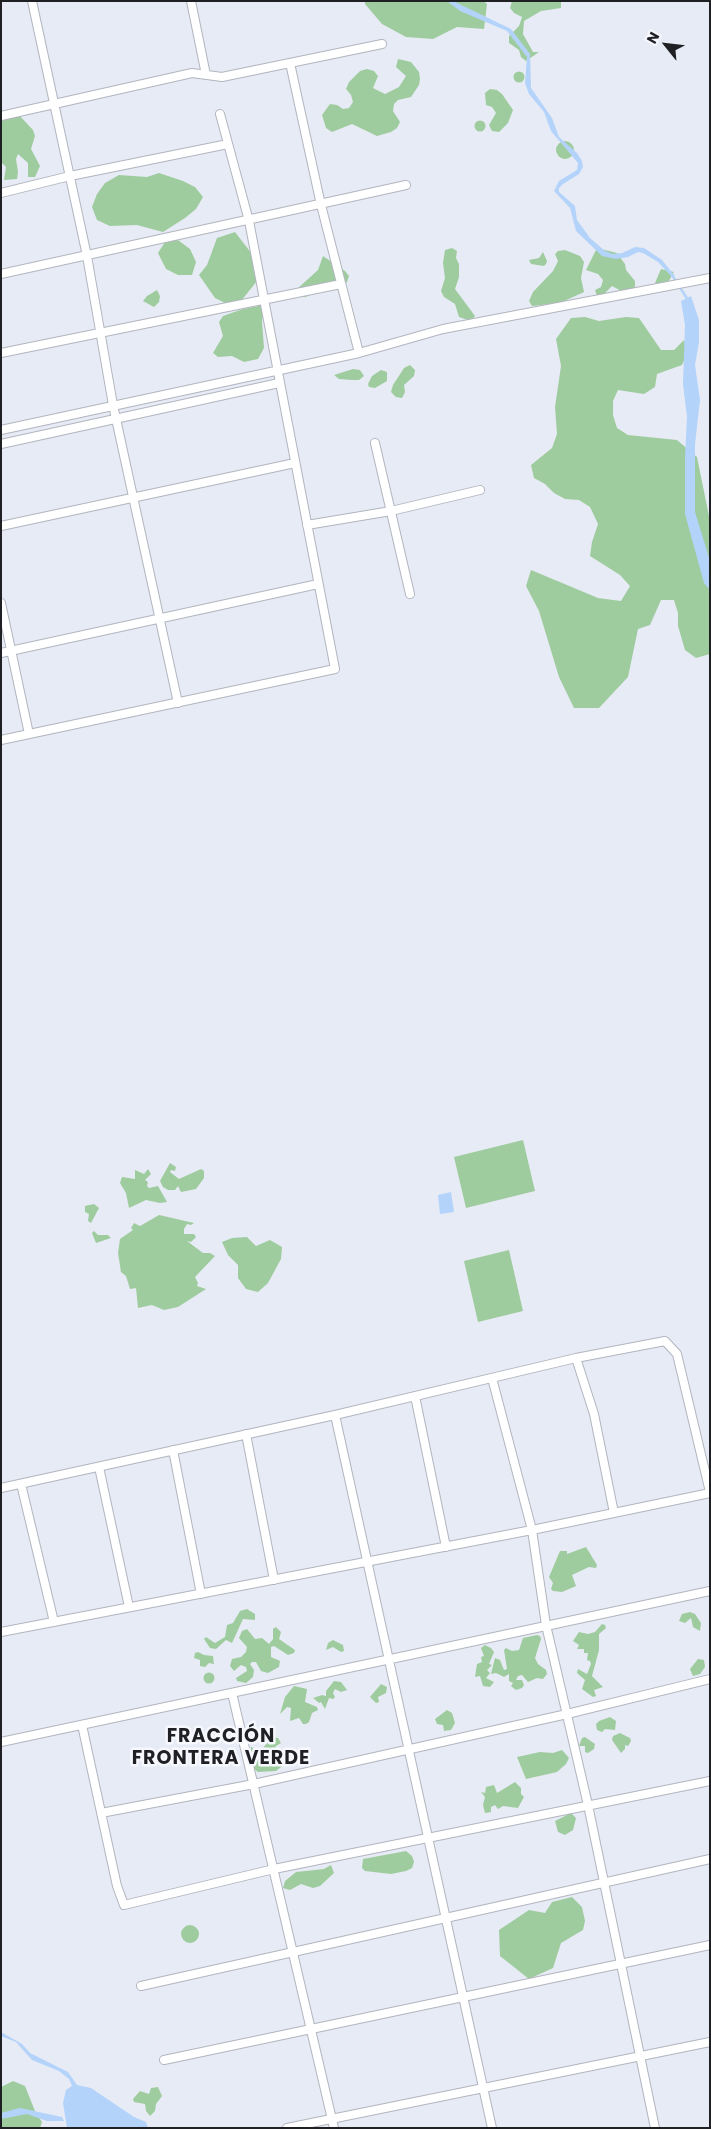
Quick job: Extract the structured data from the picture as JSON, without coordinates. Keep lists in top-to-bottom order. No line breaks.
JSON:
{"districts":["FRACCIÓN FRONTERA VERDE"],"north":"top left"}
